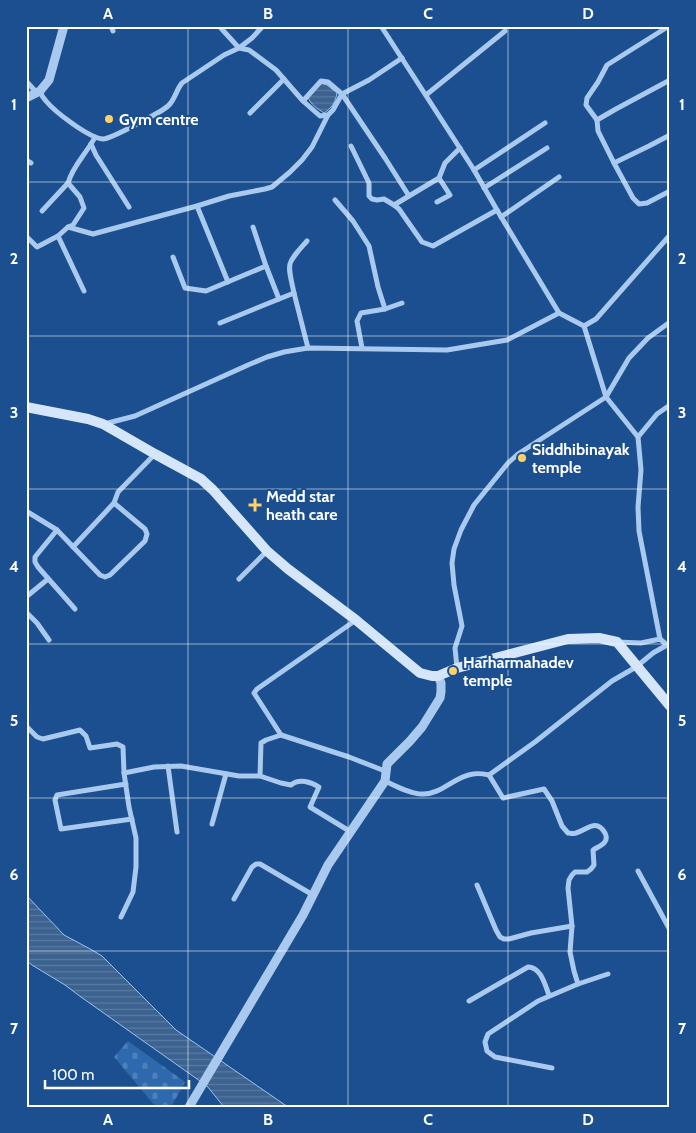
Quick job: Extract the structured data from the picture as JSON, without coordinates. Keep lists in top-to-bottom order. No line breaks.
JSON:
{"places":{"other":["Gym centre","Siddhibinayak temple","Harharmahadev temple"],"health":["Medd star heath care"]},"scale_bar":"100 m","grid":{"columns":["A","B","C","D"],"rows":["1","2","3","4","5","6","7"]}}
